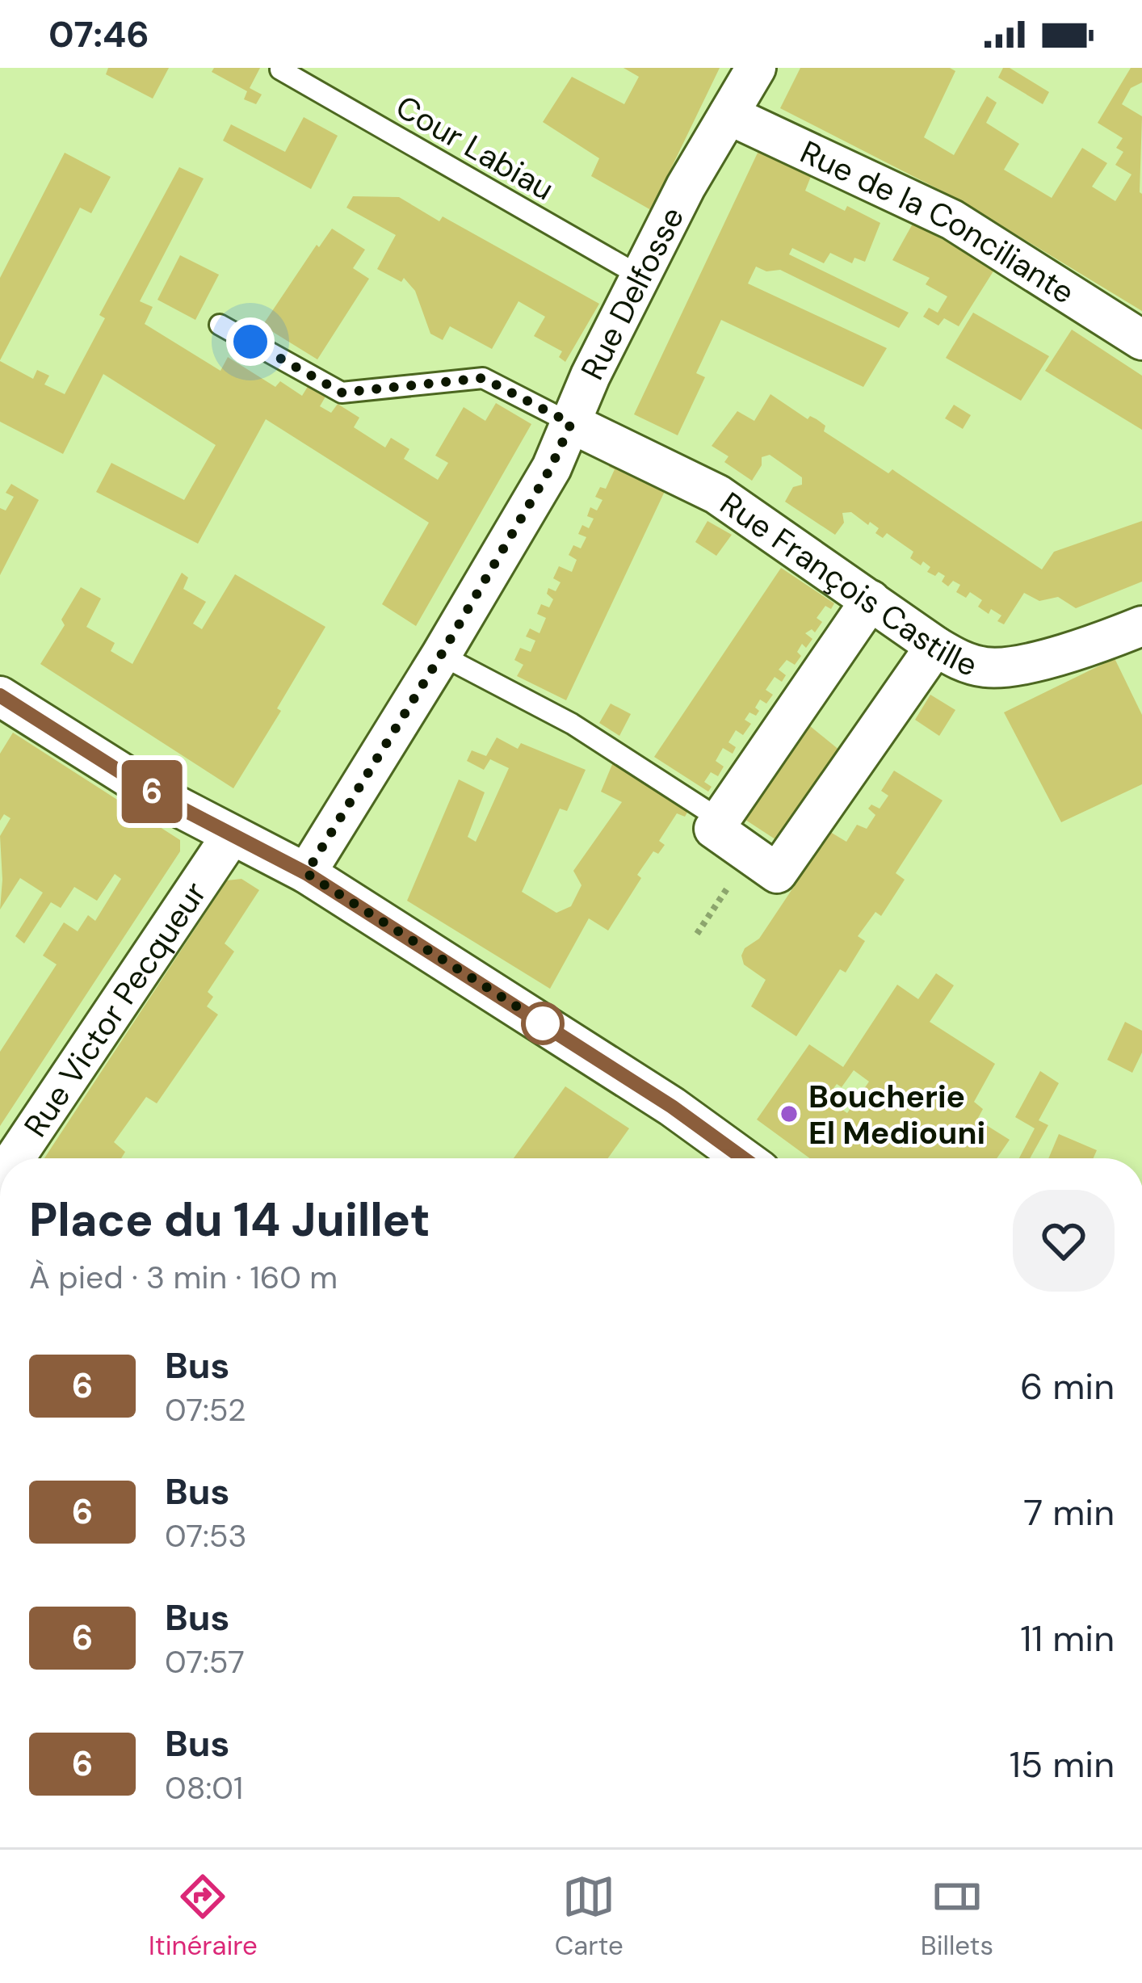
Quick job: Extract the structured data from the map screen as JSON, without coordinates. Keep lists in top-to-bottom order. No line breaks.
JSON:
{"streets":{"street":["Rue de la Conciliante","Rue Delfosse","Rue François Castille","Rue Victor Pecqueur"],"lane":["Cour Labiau"]},"crossings":[["Cour Labiau","Rue Delfosse"],["Rue de la Conciliante","Rue Delfosse"],["Rue Delfosse","Rue François Castille"]],"places":["Boucherie El Mediouni"],"lines":["bus line 6"],"page":{"status":"07:46","on_map":"6","heading":["Place du 14 Juillet","À pied · 3 min · 160 m"],"list":[{"mark":"6","name":"Bus","note":"07:52","value":"6 min"},{"mark":"6","name":"Bus","note":"07:53","value":"7 min"},{"mark":"6","name":"Bus","note":"07:57","value":"11 min"},{"mark":"6","name":"Bus","note":"08:01","value":"15 min"}],"tabs":["Itinéraire","Carte","Billets"]}}
